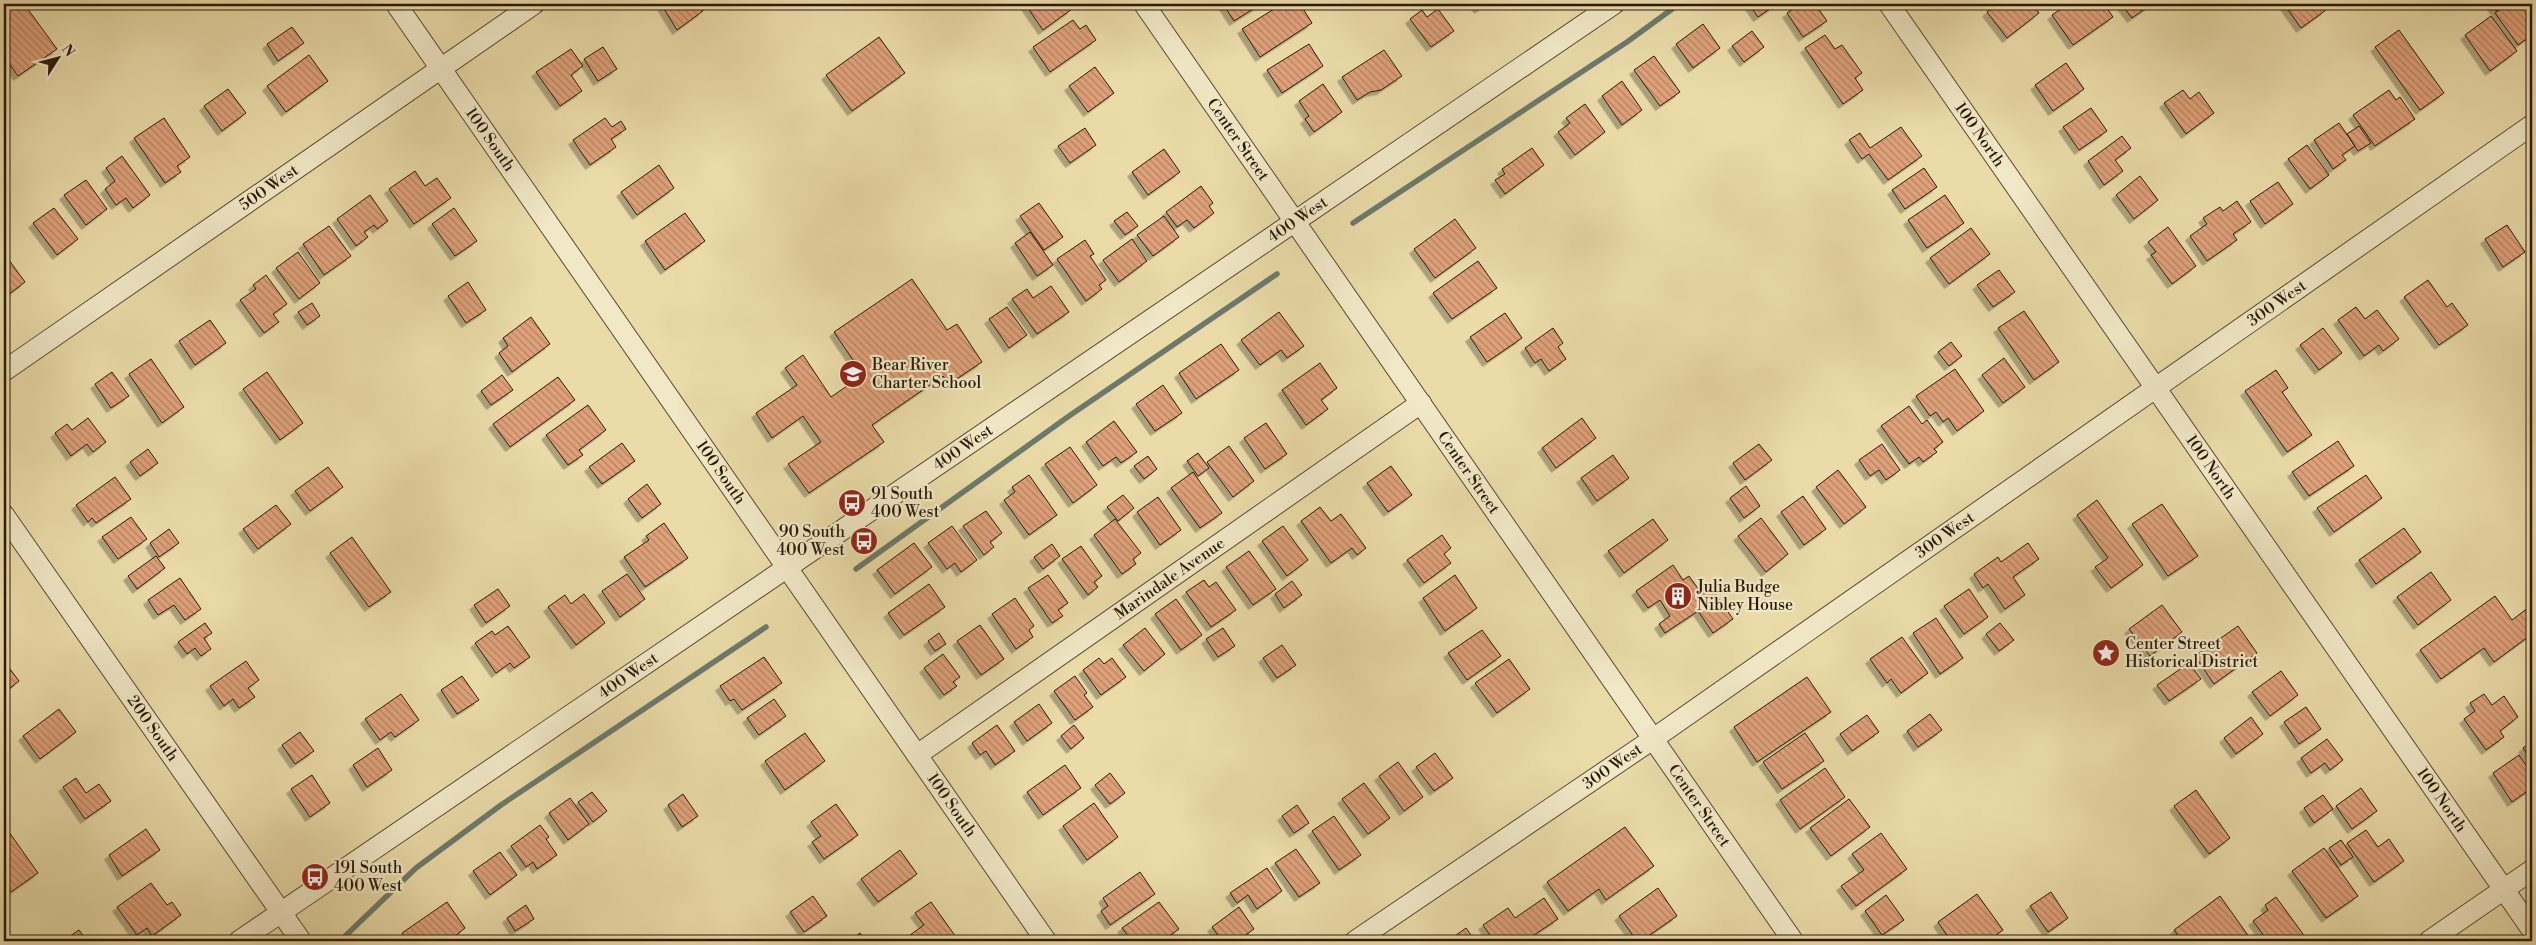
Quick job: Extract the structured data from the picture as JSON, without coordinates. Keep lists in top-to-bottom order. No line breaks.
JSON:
{"streets":{"street":["100 North","Center Street","100 South","500 West","400 West","300 West","Marindale Avenue","200 South"]},"crossings":[["100 North","300 West"],["Center Street","400 West"],["Center Street","300 West"],["Center Street","Marindale Avenue"],["100 South","500 West"],["100 South","400 West"],["100 South","Marindale Avenue"],["400 West","200 South"]],"places":{"school or university":["Bear River Charter School"],"bus stop":["91 South 400 West","90 South 400 West","191 South 400 West"],"building":["Julia Budge Nibley House"],"place":["Center Street Historical District"]},"north":"top right"}
